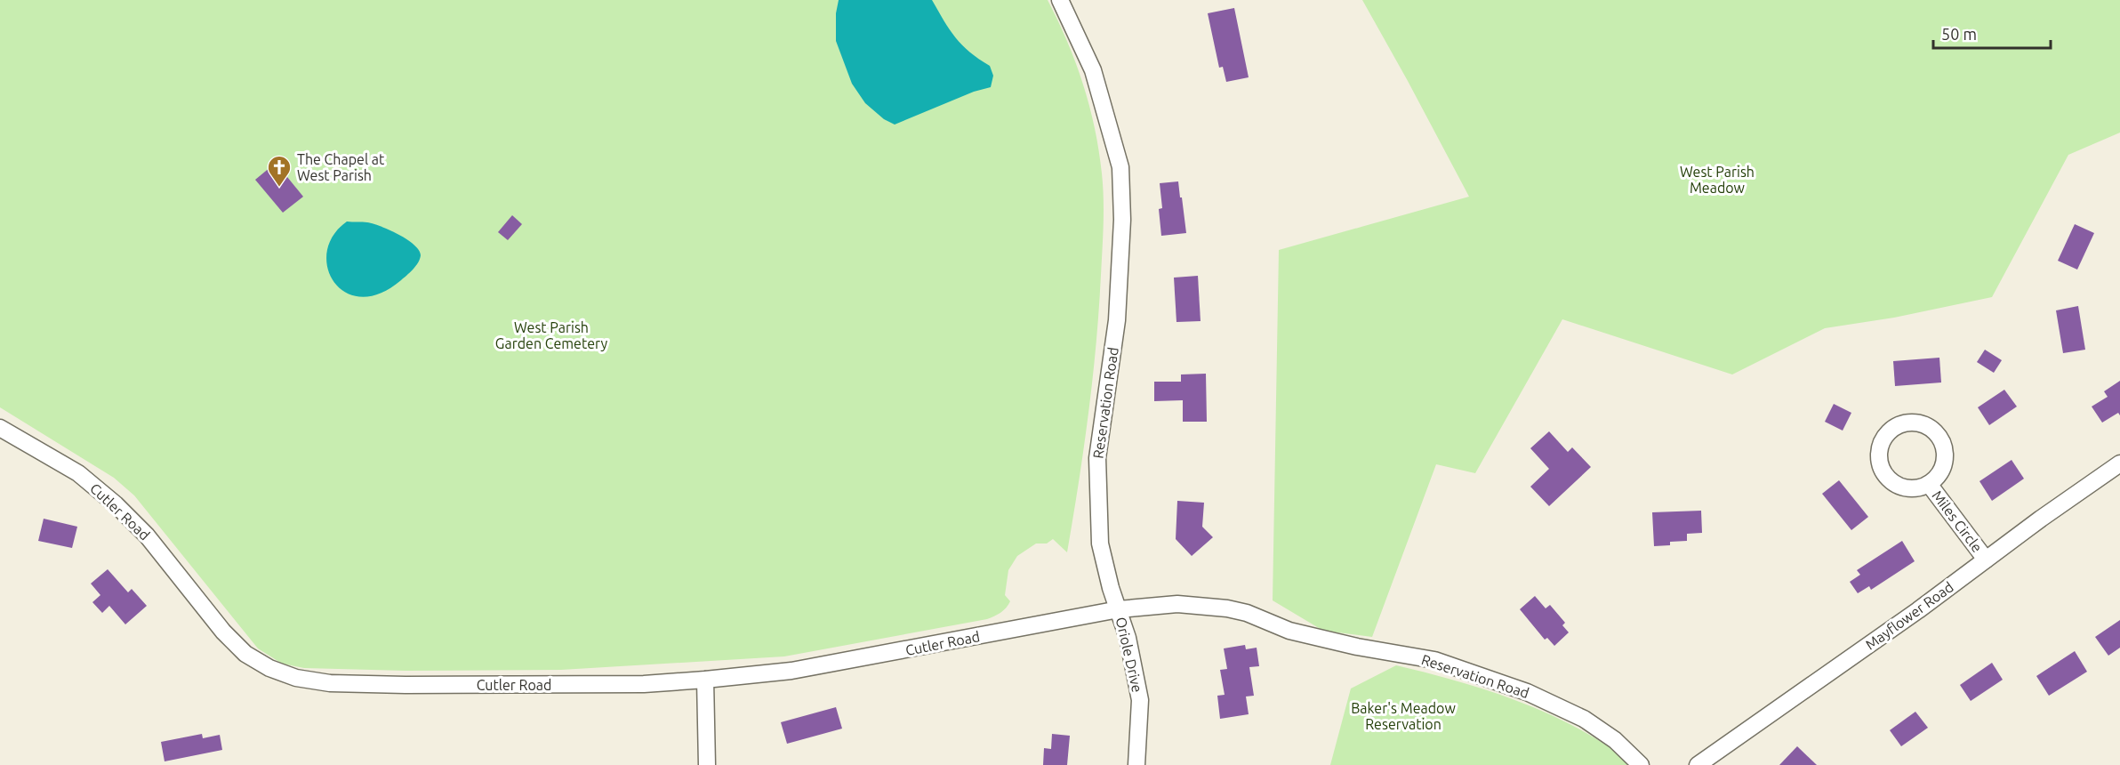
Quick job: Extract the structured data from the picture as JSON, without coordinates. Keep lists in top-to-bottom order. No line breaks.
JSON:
{"streets":{"street":["Reservation Road","Cutler Road","Miles Circle","Mayflower Road","Oriole Drive"]},"crossings":[["Reservation Road","Cutler Road"],["Reservation Road","Oriole Drive"],["Cutler Road","Oriole Drive"],["Miles Circle","Mayflower Road"]],"parks":["West Parish Meadow","West Parish Garden Cemetery","Baker's Meadow Reservation"],"places":{"church":["The Chapel at West Parish"]},"scale_bar":"50 m"}
